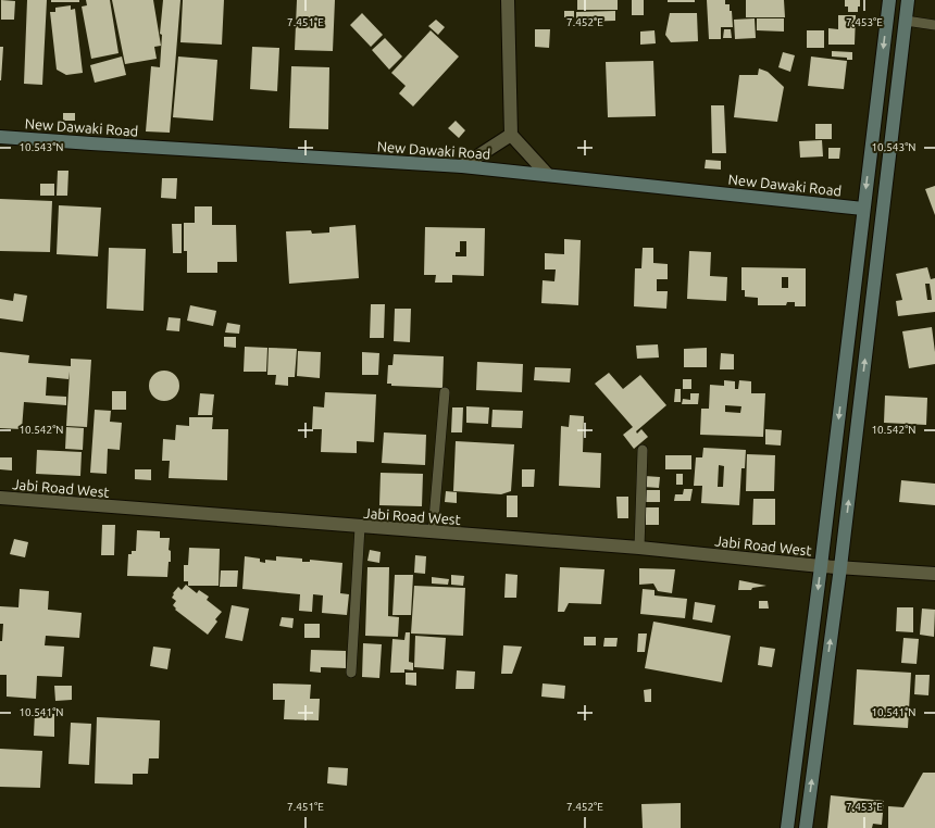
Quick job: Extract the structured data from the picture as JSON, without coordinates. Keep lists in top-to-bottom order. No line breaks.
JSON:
{"streets":{"street":["New Dawaki Road","Jabi Road West"]},"coordinates":["7.451°E","7.452°E","7.453°E","10.543°N","10.542°N","10.541°N"]}
